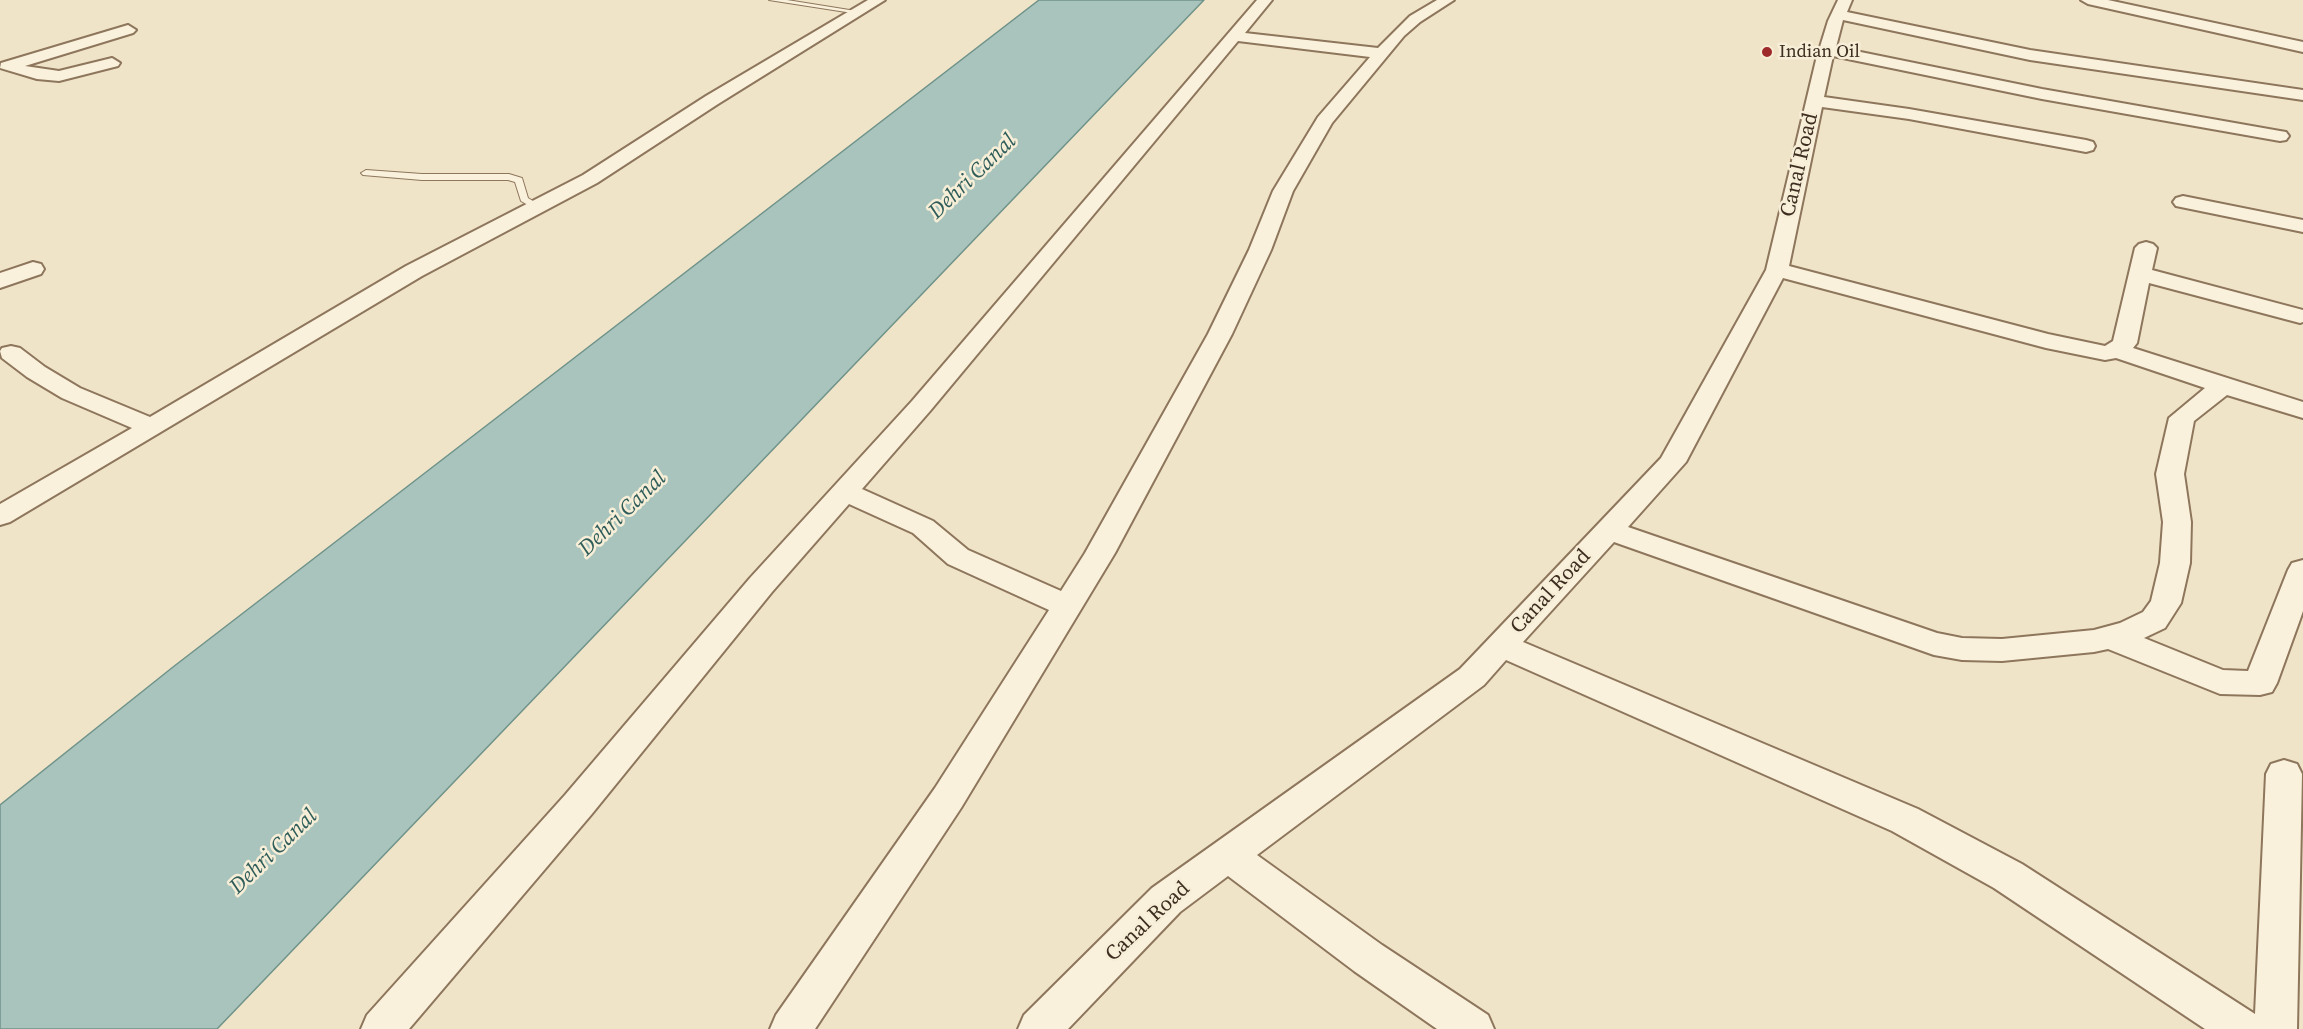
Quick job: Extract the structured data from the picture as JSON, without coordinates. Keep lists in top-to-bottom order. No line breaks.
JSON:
{"streets":{"street":["Canal Road"]},"water":["Dehri Canal"],"places":["Indian Oil"]}
